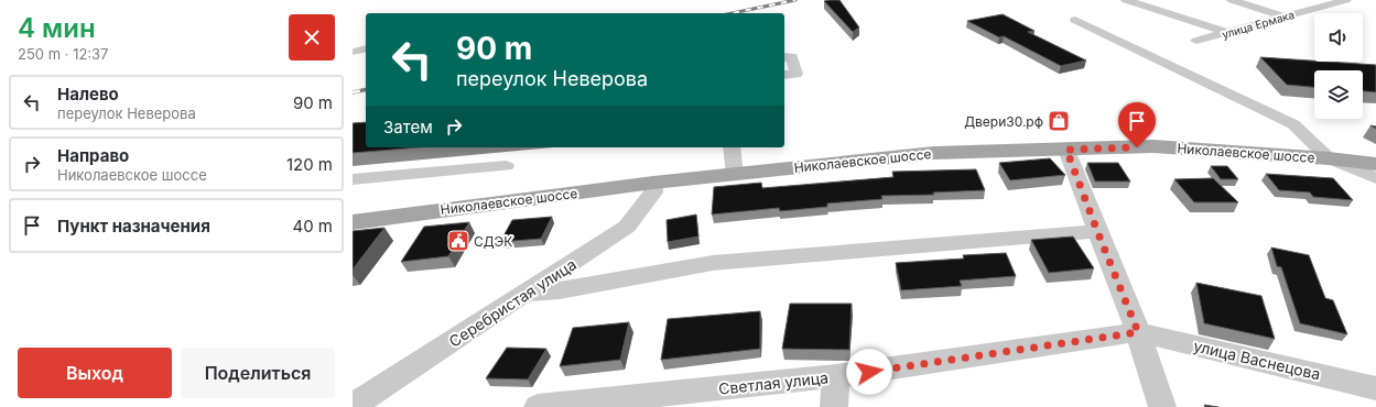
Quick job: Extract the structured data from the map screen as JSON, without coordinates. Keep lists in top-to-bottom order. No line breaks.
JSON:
{"streets":{"main road":["Николаевское шоссе"],"street":["улица Ермака","Серебристая улица","улица Васнецова","Светлая улица"]},"crossings":[["Николаевское шоссе","Серебристая улица"],["улица Васнецова","Светлая улица"]],"places":{"shop":["Двери30.рф"],"public building":["СДЭК"]},"page":{"heading":["4 мин","250 m · 12:37"],"turn":["90 m","переулок Неверова"],"list":[{"name":"Налево","note":"переулок Неверова","value":"90 m"},{"name":"Направо","note":"Николаевское шоссе","value":"120 m"},{"name":"Пункт назначения","value":"40 m"}],"then":"Затем","buttons":["Выход","Поделиться"]}}
